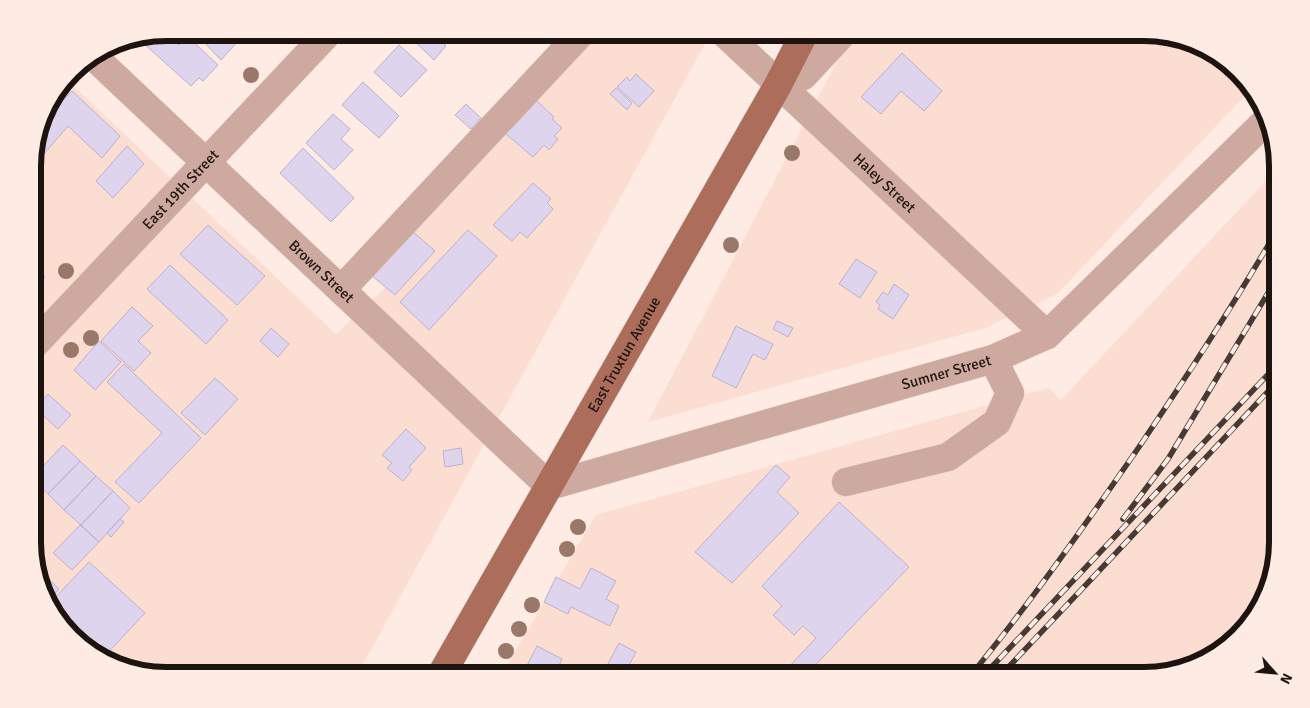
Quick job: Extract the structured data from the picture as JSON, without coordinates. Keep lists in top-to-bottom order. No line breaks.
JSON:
{"streets":{"main road":["East Truxtun Avenue"],"street":["Haley Street","East 19th Street","Brown Street","Sumner Street"]},"crossings":[["Haley Street","East Truxtun Avenue"],["Haley Street","Sumner Street"],["East 19th Street","Brown Street"],["Brown Street","East Truxtun Avenue"],["Brown Street","Sumner Street"],["East Truxtun Avenue","Sumner Street"]],"north":"bottom right"}
